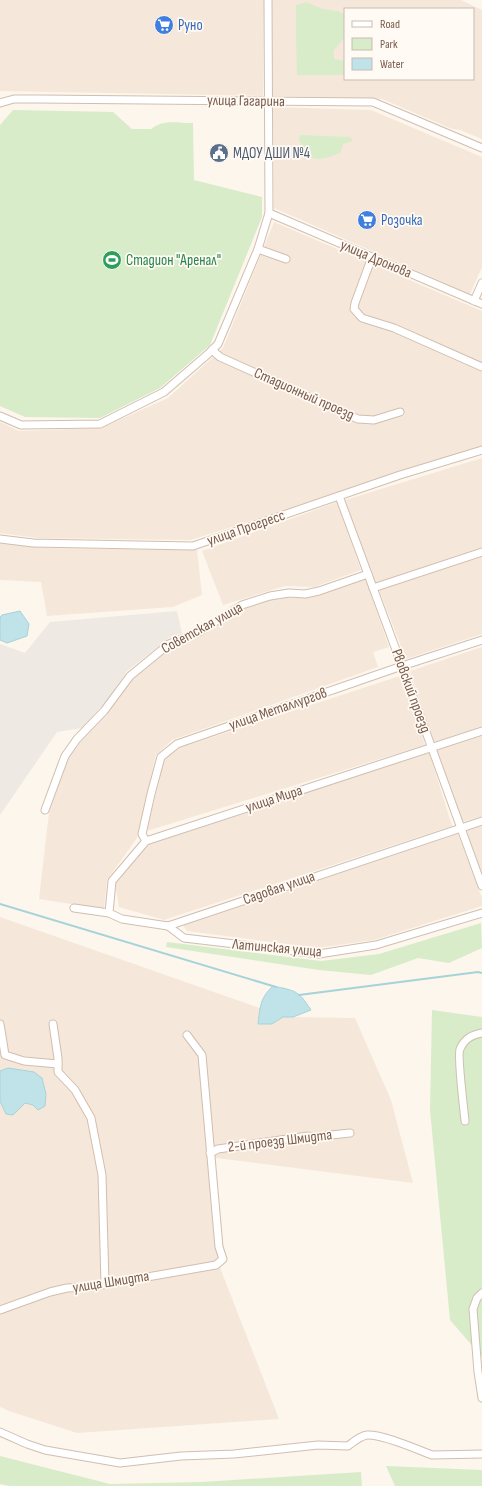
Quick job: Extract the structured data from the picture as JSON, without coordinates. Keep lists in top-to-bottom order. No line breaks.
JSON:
{"streets":{"street":["улица Гагарина","улица Дронова","Стадионный проезд","улица Прогресс","Советская улица","Рвовский проезд","улица Металлургов","улица Мира","Садовая улица","Латинская улица","2-й проезд Шмидта","улица Шмидта"]},"crossings":[["улица Прогресс","Рвовский проезд"],["Советская улица","Рвовский проезд"],["Рвовский проезд","улица Металлургов"],["Рвовский проезд","улица Мира"],["Рвовский проезд","Садовая улица"],["улица Металлургов","улица Мира"],["Садовая улица","Латинская улица"],["2-й проезд Шмидта","улица Шмидта"]],"places":{"supermarket":["Руно","Розочка"],"public building":["МДОУ ДШИ №4"],"sports":["Стадион \"Аренал\""]},"legend":["Road","Park","Water"]}
